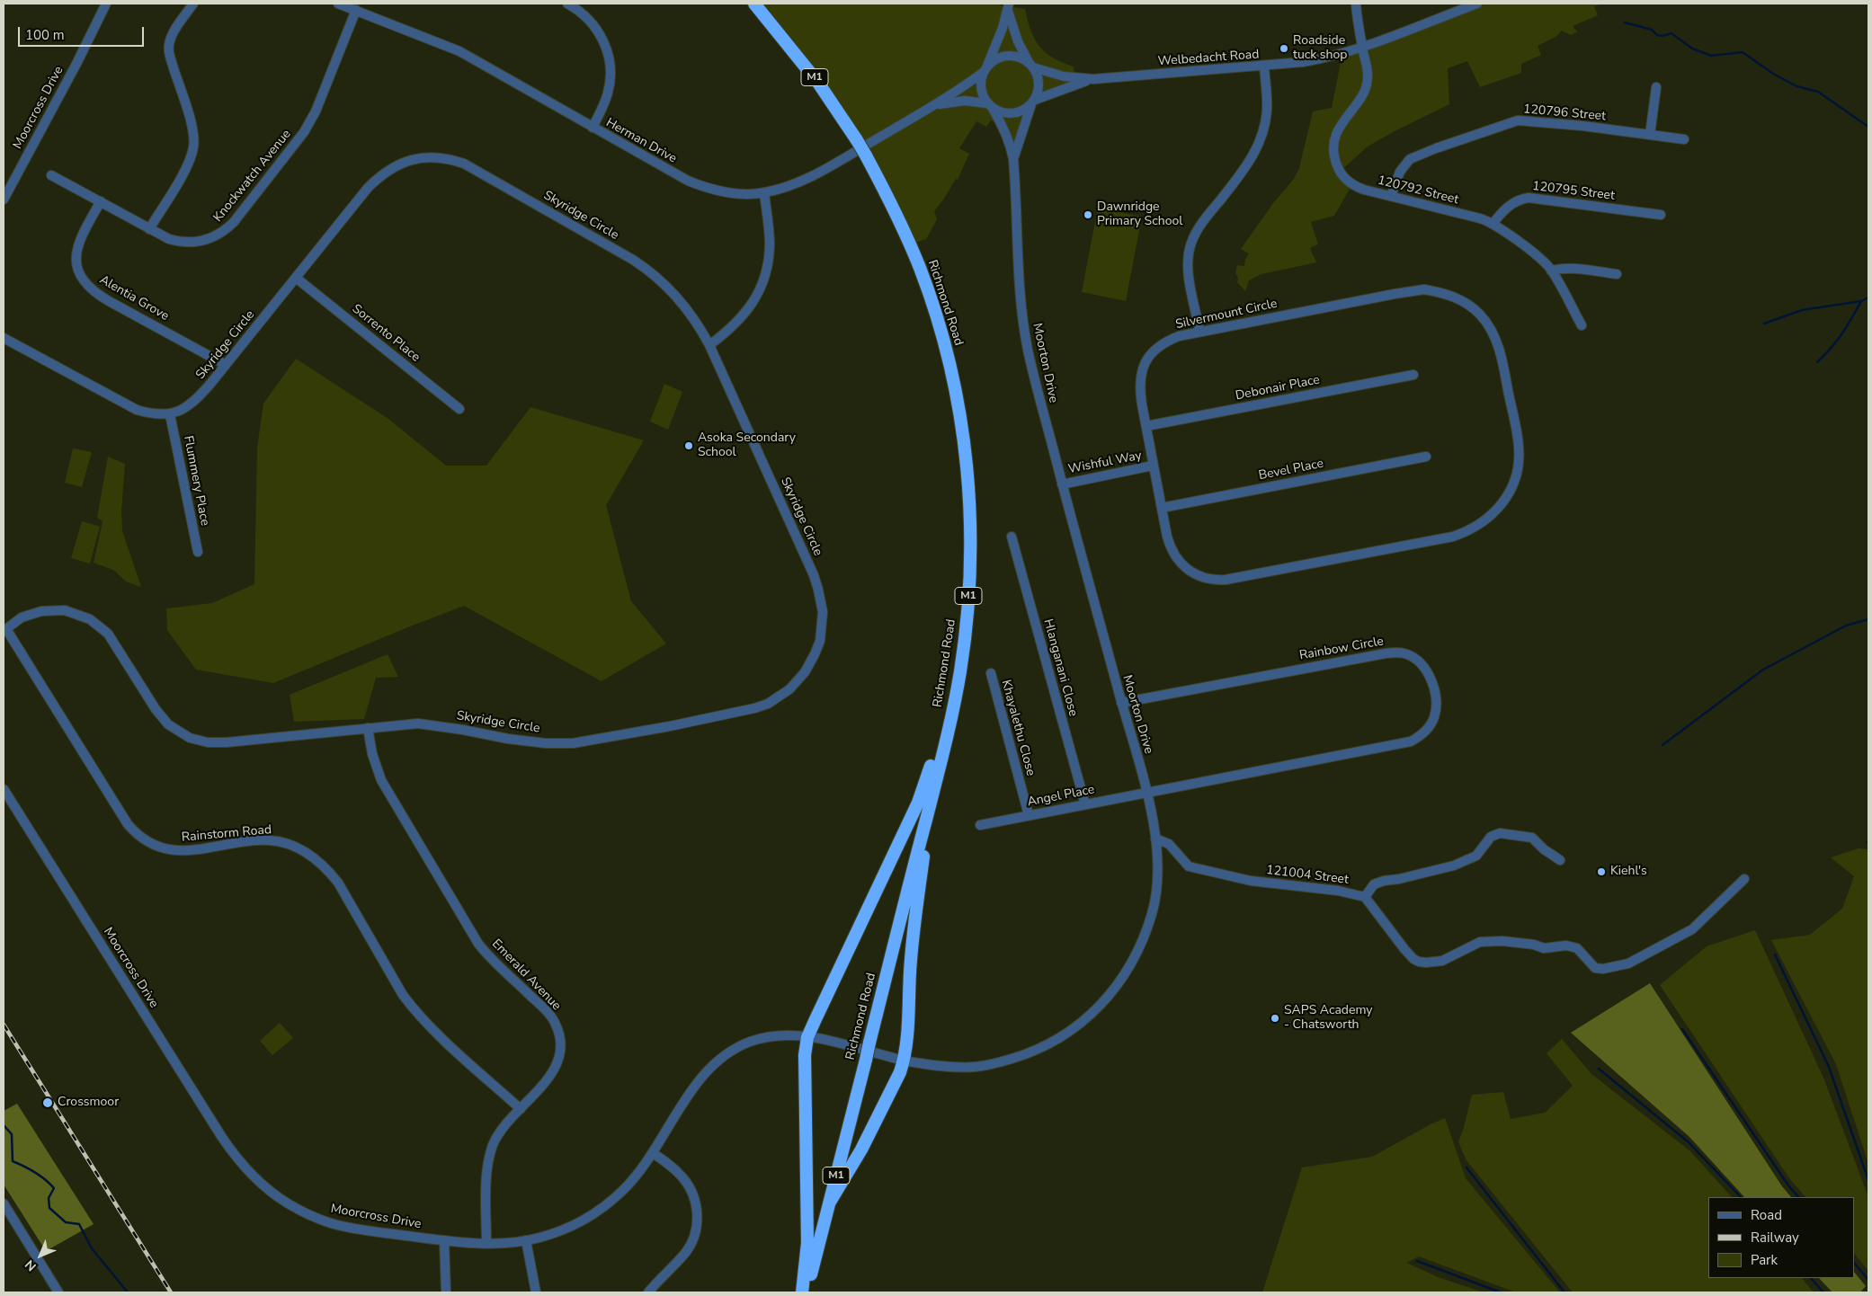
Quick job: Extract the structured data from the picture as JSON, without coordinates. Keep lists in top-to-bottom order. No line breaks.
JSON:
{"streets":{"highway":["M1","Richmond Road"],"street":["Welbedacht Road","Moorcross Drive","120796 Street","Herman Drive","Knockwatch Avenue","120792 Street","120795 Street","Skyridge Circle","Alentia Grove","Silvermount Circle","Sorrento Place","Moorton Drive","Debonair Place","Wishful Way","Bevel Place","Flummery Place","Rainbow Circle","Hlanganani Close","Khayalethu Close","Angel Place","Rainstorm Road","121004 Street","Emerald Avenue"]},"crossings":[["Welbedacht Road","Herman Drive"],["Welbedacht Road","120792 Street"],["Welbedacht Road","Moorton Drive"],["M1","Richmond Road"],["Moorcross Drive","Moorton Drive"],["Moorcross Drive","Emerald Avenue"],["120796 Street","120792 Street"],["Herman Drive","Knockwatch Avenue"],["Herman Drive","Moorton Drive"],["Knockwatch Avenue","Alentia Grove"],["120792 Street","120795 Street"],["Skyridge Circle","Alentia Grove"],["Skyridge Circle","Sorrento Place"],["Skyridge Circle","Flummery Place"],["Skyridge Circle","Rainstorm Road"],["Skyridge Circle","Emerald Avenue"],["Silvermount Circle","Debonair Place"],["Silvermount Circle","Wishful Way"],["Silvermount Circle","Bevel Place"],["Moorton Drive","Wishful Way"],["Moorton Drive","Rainbow Circle"],["Moorton Drive","Angel Place"],["Moorton Drive","121004 Street"],["Rainbow Circle","Angel Place"],["Hlanganani Close","Angel Place"],["Khayalethu Close","Angel Place"],["Rainstorm Road","Emerald Avenue"]],"places":["Roadside tuck shop","Dawnridge Primary School","Asoka Secondary School","Kiehl's","SAPS Academy - Chatsworth","Crossmoor"],"legend":["Road","Railway","Park"],"scale_bar":"100 m","north":"bottom left"}
